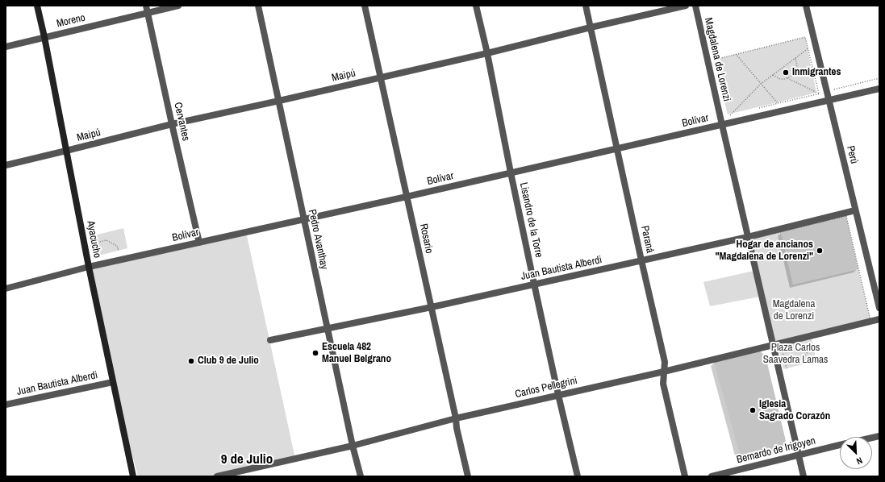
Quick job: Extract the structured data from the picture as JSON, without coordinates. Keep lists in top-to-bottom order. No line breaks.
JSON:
{"streets":{"street":["Moreno","Magdalena de Lorenzi","Maipú","Bolívar","Cervantes","Perú","Lisandro de la Torre","Rosario","Ayacucho","Pedro Avanthay","Paraná","Juan Bautista Alberdi","Carlos Pellegrini","Bernardo de Irigoyen"]},"crossings":[["Moreno","Cervantes"],["Moreno","Ayacucho"],["Magdalena de Lorenzi","Bolívar"],["Magdalena de Lorenzi","Juan Bautista Alberdi"],["Magdalena de Lorenzi","Carlos Pellegrini"],["Magdalena de Lorenzi","Bernardo de Irigoyen"],["Maipú","Cervantes"],["Maipú","Lisandro de la Torre"],["Maipú","Rosario"],["Maipú","Ayacucho"],["Maipú","Pedro Avanthay"],["Maipú","Paraná"],["Bolívar","Cervantes"],["Bolívar","Perú"],["Bolívar","Lisandro de la Torre"],["Bolívar","Rosario"],["Bolívar","Ayacucho"],["Bolívar","Pedro Avanthay"],["Bolívar","Paraná"],["Perú","Juan Bautista Alberdi"],["Lisandro de la Torre","Juan Bautista Alberdi"],["Lisandro de la Torre","Carlos Pellegrini"],["Rosario","Juan Bautista Alberdi"],["Rosario","Carlos Pellegrini"],["Ayacucho","Juan Bautista Alberdi"],["Pedro Avanthay","Juan Bautista Alberdi"],["Pedro Avanthay","Carlos Pellegrini"],["Paraná","Juan Bautista Alberdi"],["Paraná","Carlos Pellegrini"]],"districts":["9 de Julio"],"parks":["Magdalena de Lorenzi","Plaza Carlos Saavedra Lamas"],"places":["Inmigrantes","Hogar de ancianos \"Magdalena de Lorenzi\"","Escuela 482 Manuel Belgrano","Club 9 de Julio","Iglesia Sagrado Corazón"],"north":"bottom right"}
